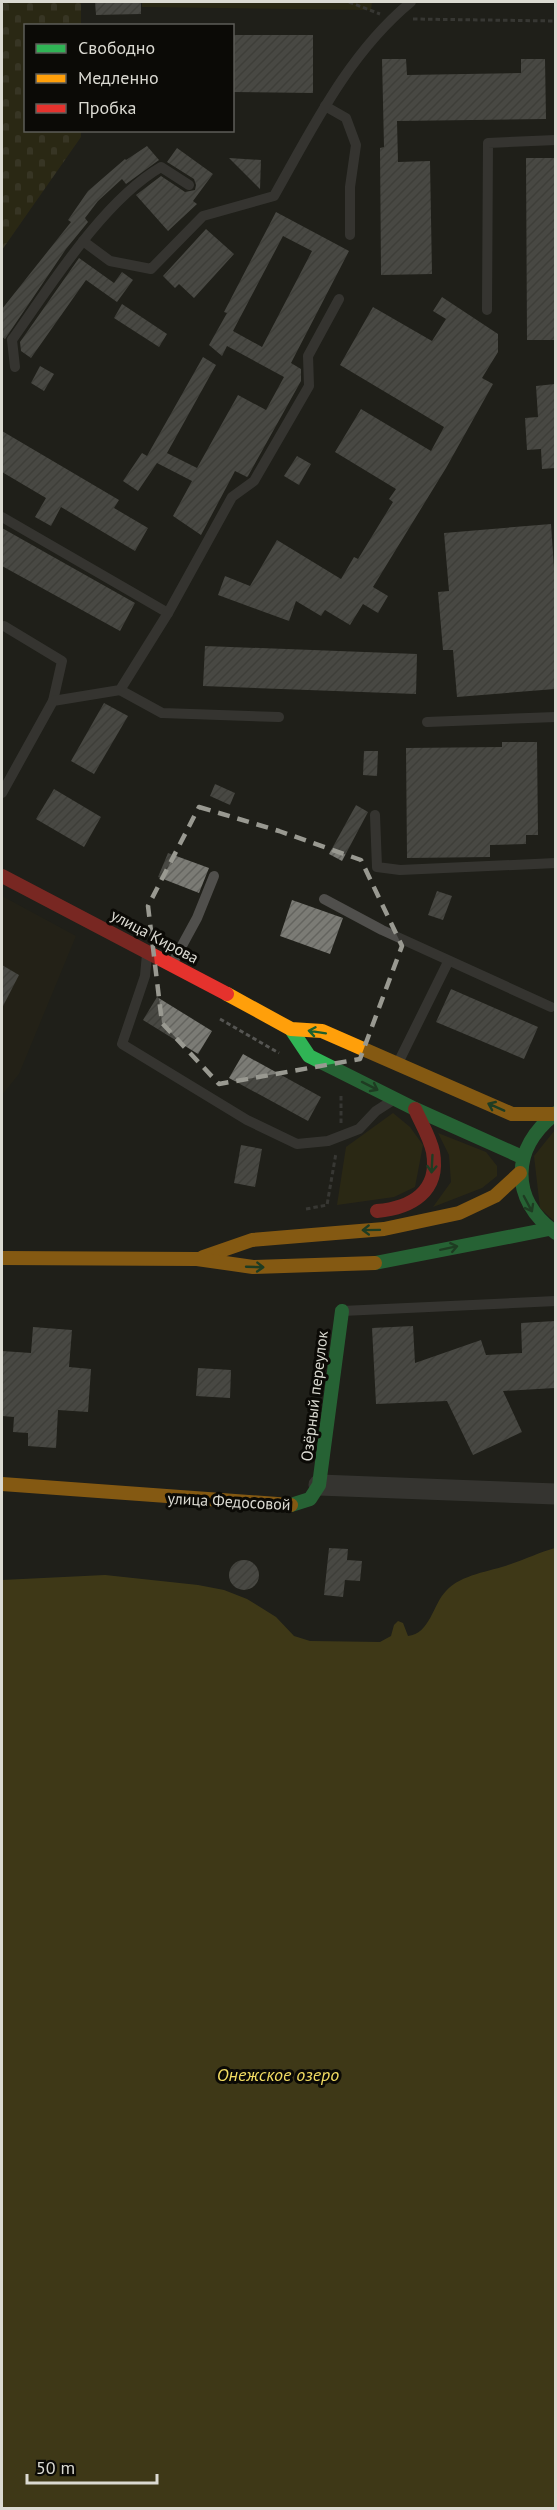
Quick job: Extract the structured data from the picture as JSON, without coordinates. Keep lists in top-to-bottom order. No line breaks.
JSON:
{"streets":{"main road":["улица Кирова","Озёрный переулок","улица Федосовой"]},"crossings":[["Озёрный переулок","улица Федосовой"]],"water":["Онежское озеро"],"legend":["Свободно","Медленно","Пробка"],"scale_bar":"50 m"}
